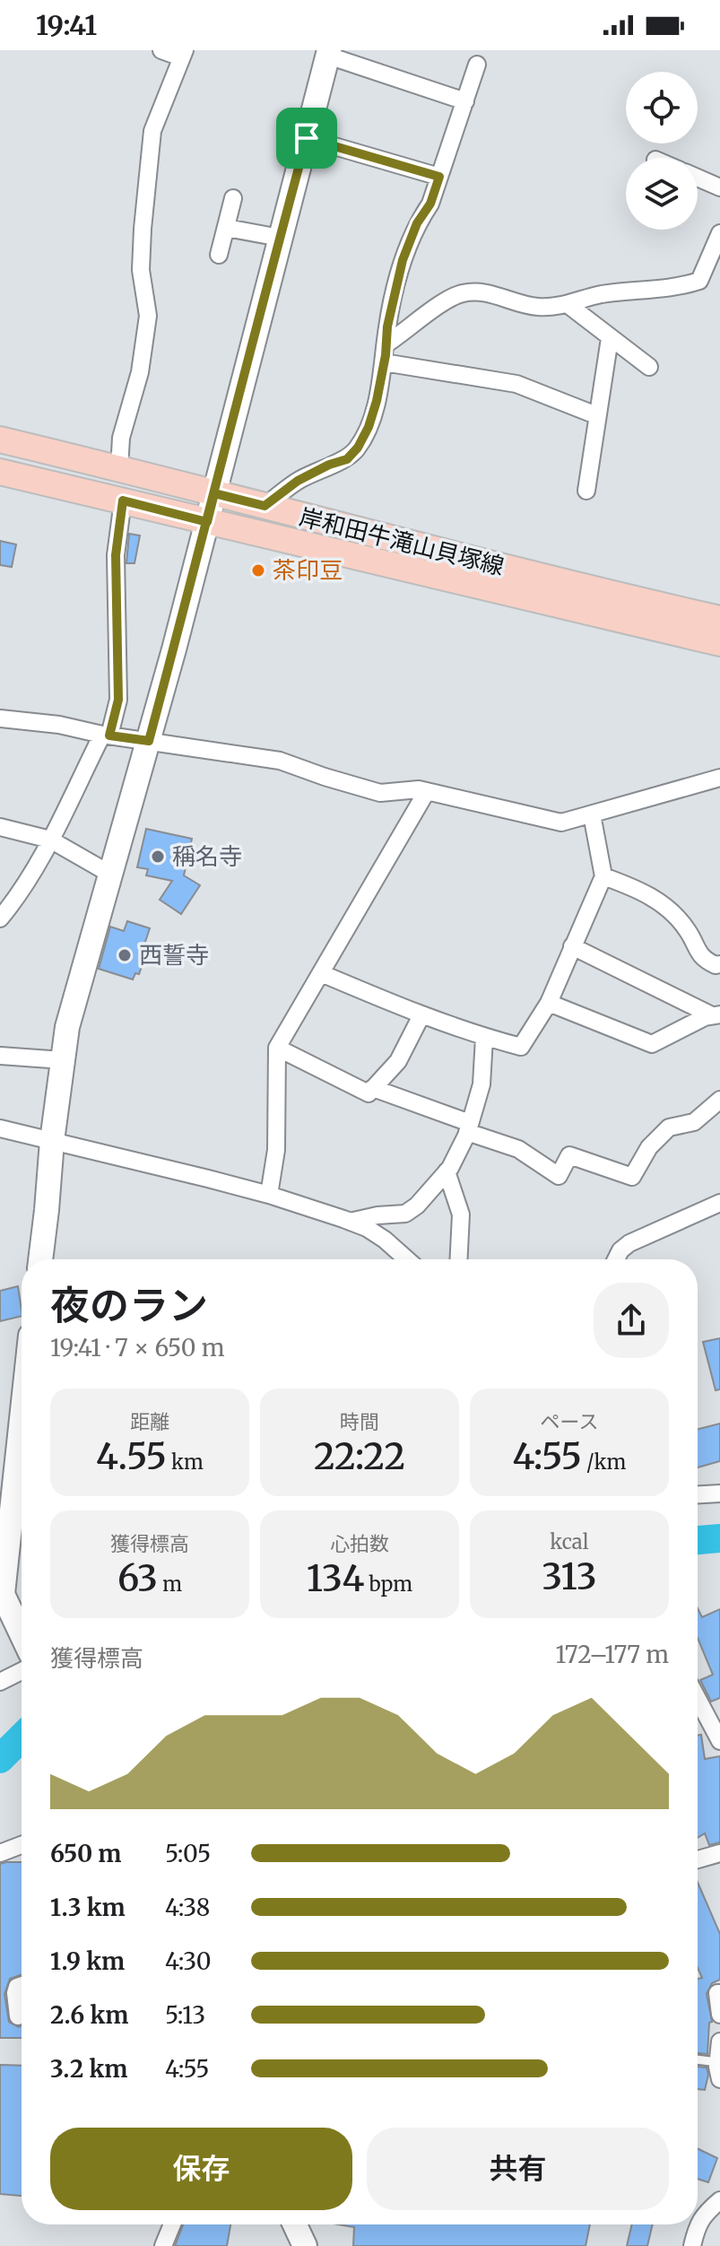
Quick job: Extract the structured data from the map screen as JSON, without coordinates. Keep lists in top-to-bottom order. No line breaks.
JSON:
{"streets":{"main road":["岸和田牛滝山貝塚線"]},"places":["茶印豆","稱名寺","西誓寺"],"page":{"status":"19:41","heading":["夜のラン","19:41 · 7 × 650 m"],"stats":[["距離","4.55 km"],["時間","22:22"],["ペース","4:55 /km"],["獲得標高","63 m"],["心拍数","134 bpm"],["kcal","313"]],"chart":["獲得標高","172–177 m"],"list":[{"name":"650 m","note":"5:05"},{"name":"1.3 km","note":"4:38"},{"name":"1.9 km","note":"4:30"},{"name":"2.6 km","note":"5:13"},{"name":"3.2 km","note":"4:55"}],"buttons":["保存","共有"]}}
